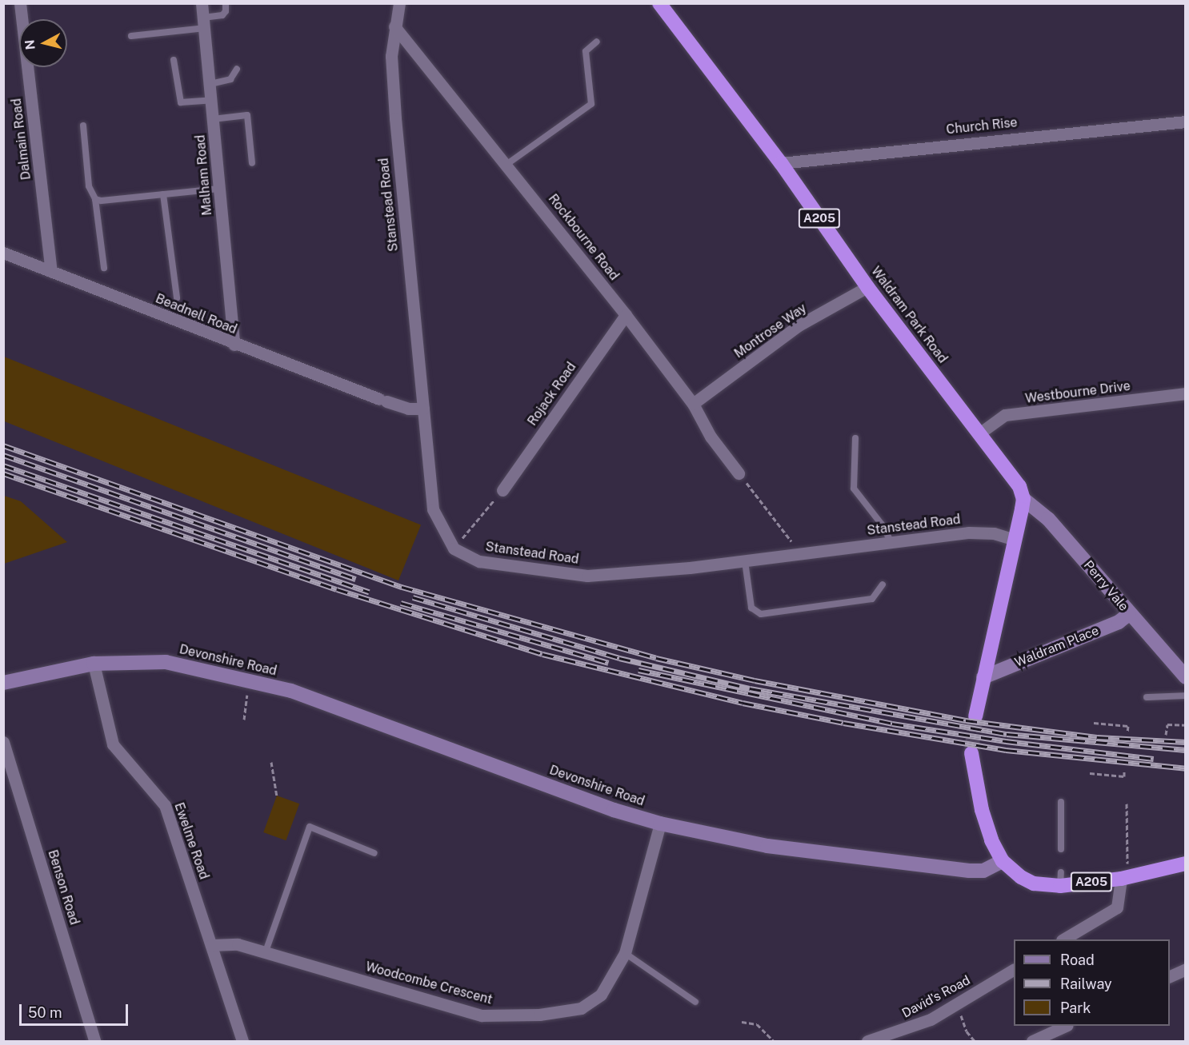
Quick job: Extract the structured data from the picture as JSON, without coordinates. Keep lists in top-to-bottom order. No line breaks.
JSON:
{"streets":{"highway":["A205","Waldram Park Road"],"street":["Church Rise","Dalmain Road","Malham Road","Stanstead Road","Rockbourne Road","Beadnell Road","Montrose Way","Westbourne Drive","Rojack Road","Perry Vale","Waldram Place","Devonshire Road","Ewelme Road","Benson Road","Woodcombe Crescent","David's Road"]},"crossings":[["Church Rise","Waldram Park Road"],["Dalmain Road","Beadnell Road"],["Malham Road","Beadnell Road"],["Stanstead Road","Rockbourne Road"],["Stanstead Road","Beadnell Road"],["A205","Devonshire Road"],["Rockbourne Road","Montrose Way"],["Rockbourne Road","Rojack Road"],["Waldram Park Road","Montrose Way"],["Waldram Park Road","Westbourne Drive"],["Waldram Park Road","Perry Vale"],["Perry Vale","Waldram Place"],["Devonshire Road","Ewelme Road"],["Devonshire Road","Woodcombe Crescent"],["Ewelme Road","Woodcombe Crescent"]],"legend":["Road","Railway","Park"],"scale_bar":"50 m","north":"left"}
